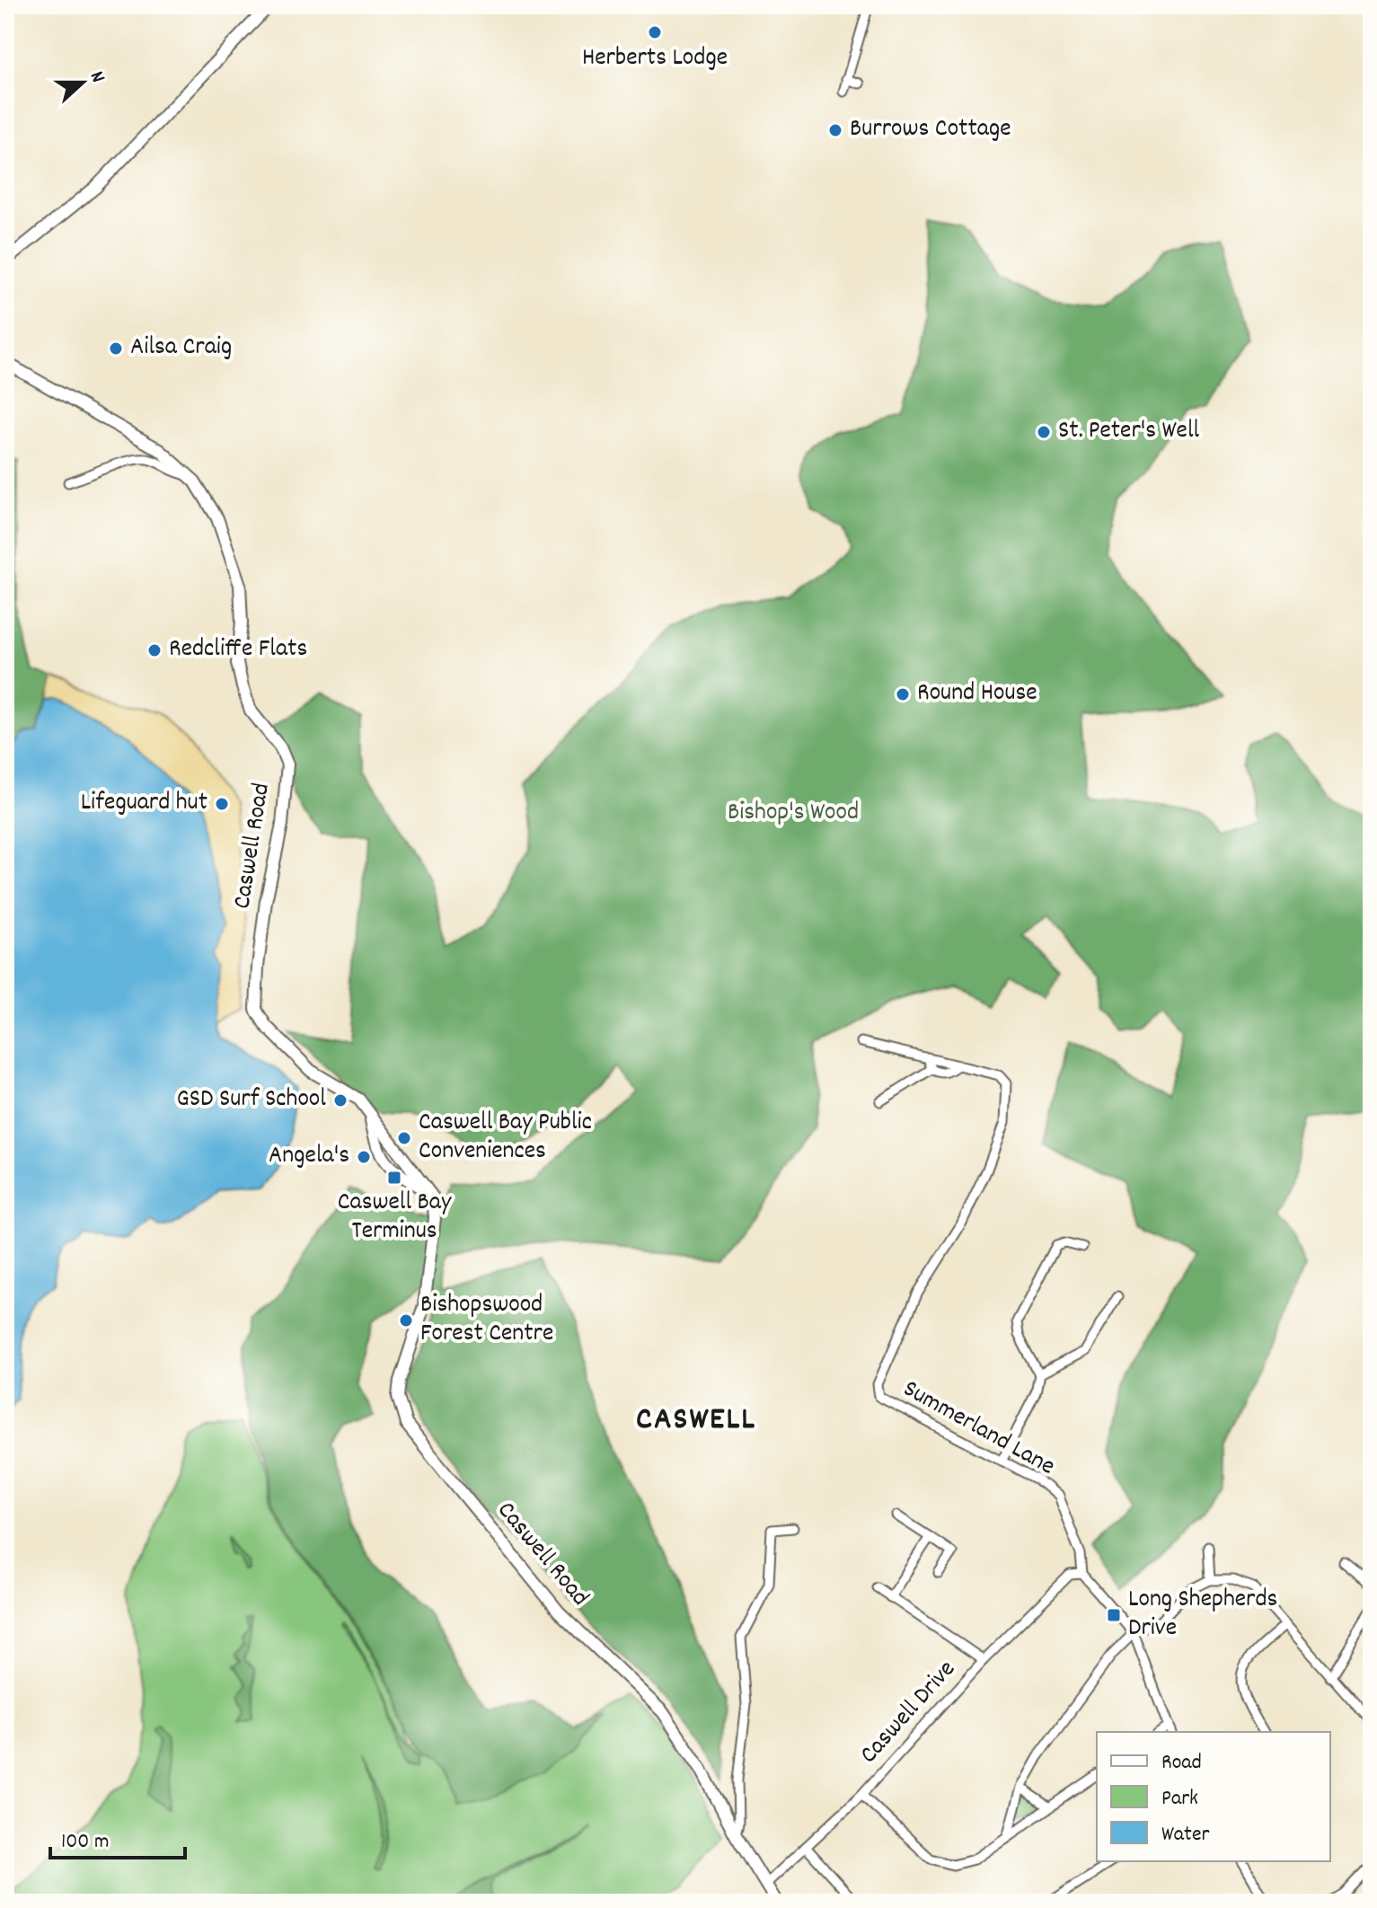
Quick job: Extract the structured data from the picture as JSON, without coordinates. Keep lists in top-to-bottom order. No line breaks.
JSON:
{"streets":{"street":["Caswell Road","Summerland Lane","Caswell Drive"]},"crossings":[["Caswell Road","Caswell Drive"],["Summerland Lane","Caswell Drive"]],"districts":["CASWELL"],"parks":["Bishop's Wood"],"places":{"other":["Herberts Lodge","Burrows Cottage","Ailsa Craig","St. Peter's Well","Redcliffe Flats","Round House","Lifeguard hut","GSD Surf School","Caswell Bay Public Conveniences","Angela's","Bishopswood Forest Centre"],"transit":["Caswell Bay Terminus","Long Shepherds Drive"]},"legend":["Road","Park","Water"],"scale_bar":"100 m","north":"right"}
